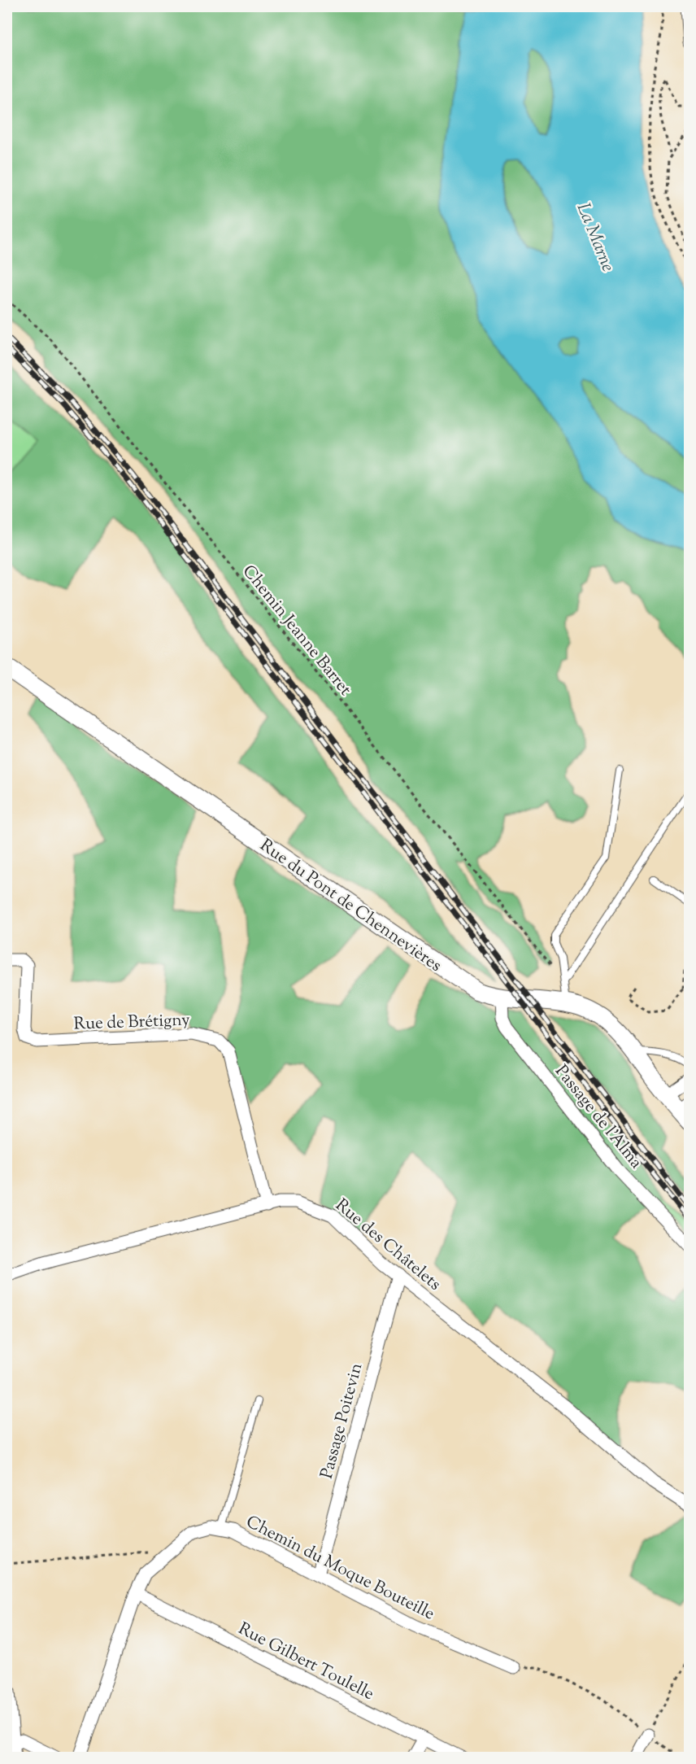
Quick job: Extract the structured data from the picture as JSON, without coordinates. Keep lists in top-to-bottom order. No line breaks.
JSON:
{"streets":{"main road":["Rue du Pont de Chennevières"],"street":["Rue de Brétigny","Passage de l'Alma","Rue des Châtelets","Passage Poitevin","Chemin du Moque Bouteille","Rue Gilbert Toulelle"],"path":["Chemin Jeanne Barret"]},"crossings":[["Rue du Pont de Chennevières","Passage de l'Alma"],["Rue de Brétigny","Rue des Châtelets"],["Rue des Châtelets","Passage Poitevin"],["Passage Poitevin","Chemin du Moque Bouteille"],["Chemin du Moque Bouteille","Rue Gilbert Toulelle"]],"water":["La Marne"]}
